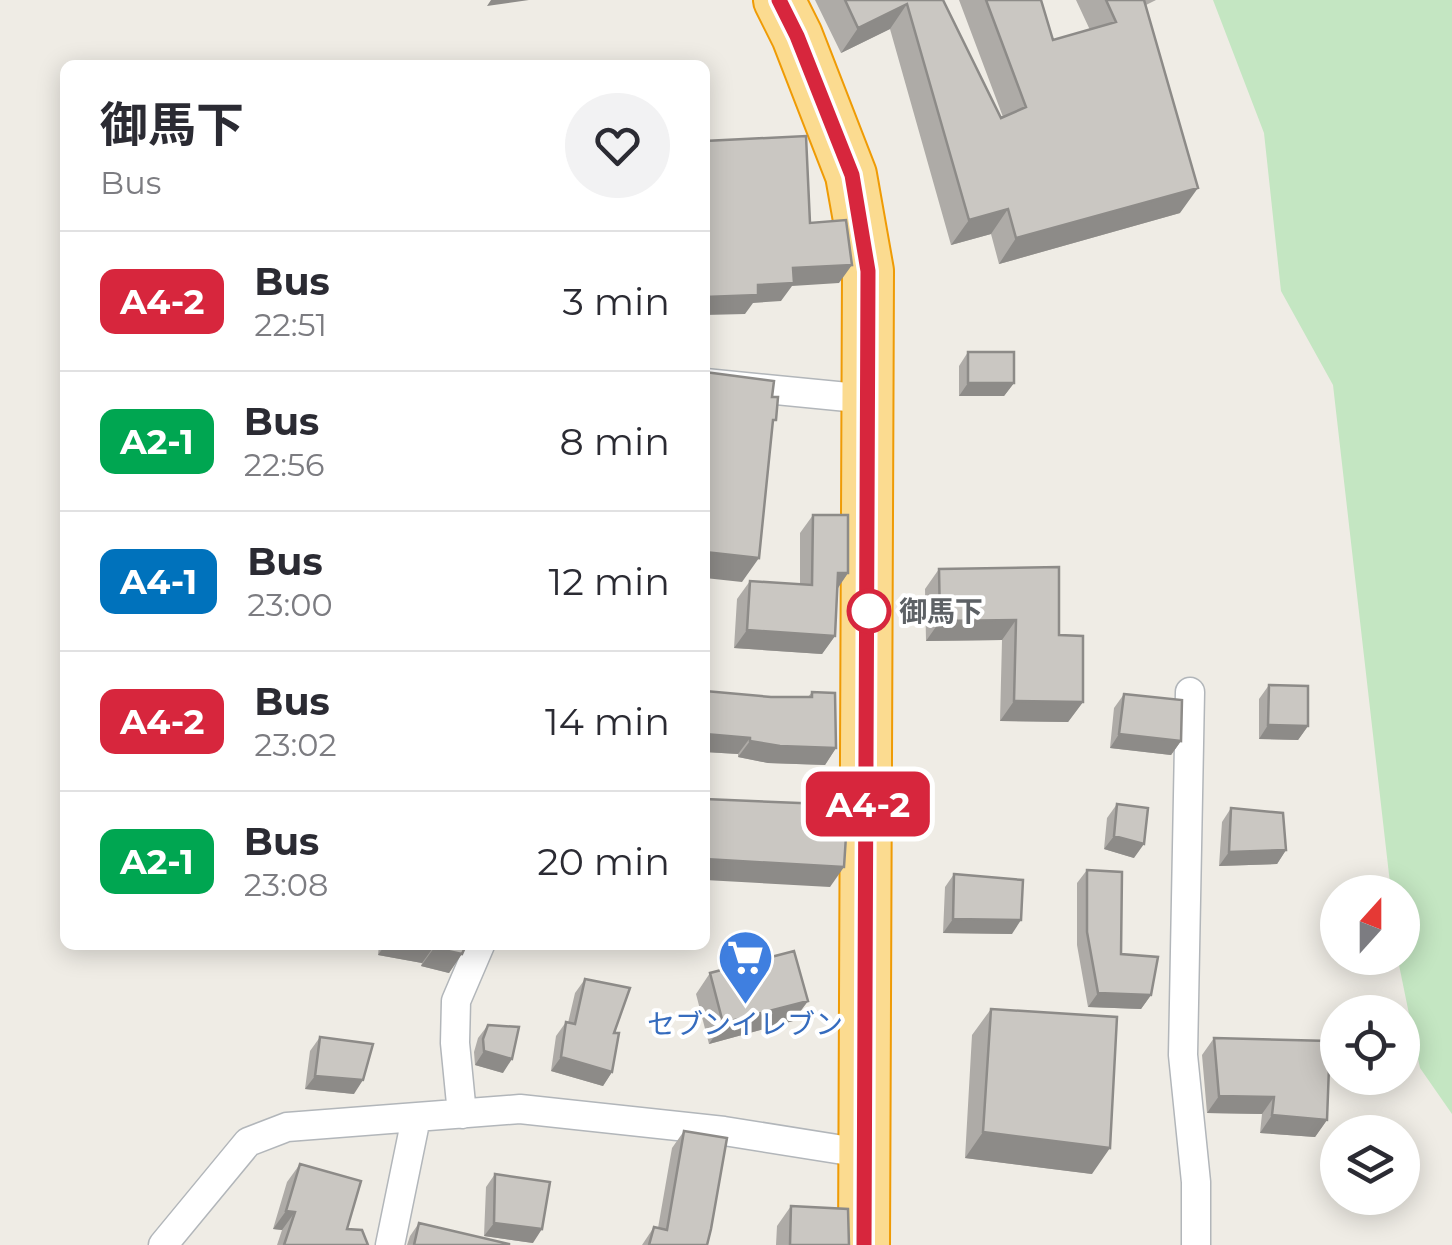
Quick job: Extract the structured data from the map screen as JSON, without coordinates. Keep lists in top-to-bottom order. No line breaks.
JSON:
{"places":{"other":["御馬下"],"supermarket":["セブンイレブン"]},"lines":["bus line A4-2"],"north":"top","page":{"on_map":"A4-2","heading":["御馬下","Bus"],"list":[{"mark":"A4-2","name":"Bus","note":"22:51","value":"3 min"},{"mark":"A2-1","name":"Bus","note":"22:56","value":"8 min"},{"mark":"A4-1","name":"Bus","note":"23:00","value":"12 min"},{"mark":"A4-2","name":"Bus","note":"23:02","value":"14 min"},{"mark":"A2-1","name":"Bus","note":"23:08","value":"20 min"}]}}
